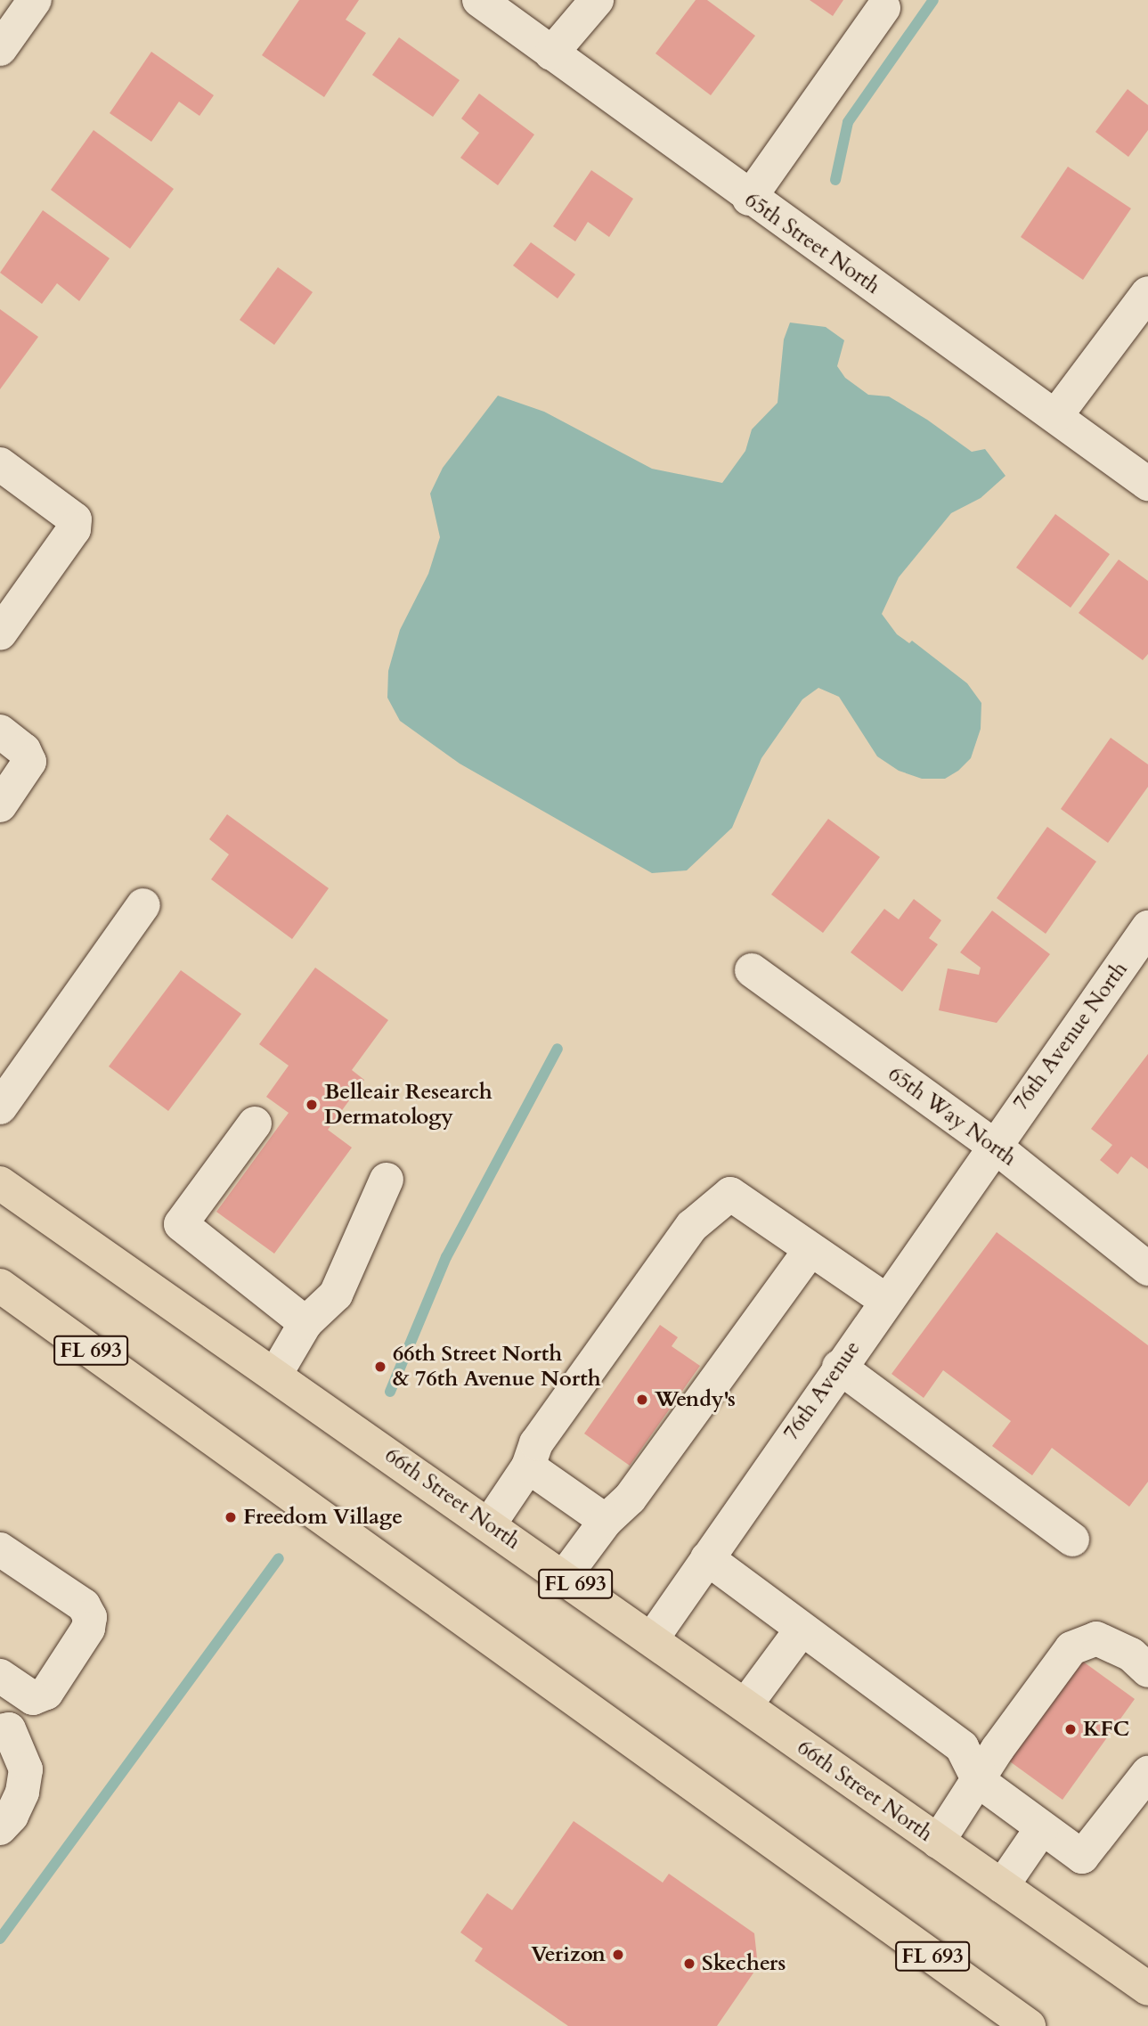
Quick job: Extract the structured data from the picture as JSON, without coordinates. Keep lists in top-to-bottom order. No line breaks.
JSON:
{"streets":{"main road":["FL 693","66th Street North"],"street":["65th Street North","76th Avenue North","65th Way North","76th Avenue"]},"crossings":[["76th Avenue North","65th Way North"],["76th Avenue North","76th Avenue"],["65th Way North","76th Avenue"],["76th Avenue","66th Street North"]],"places":["Belleair Research Dermatology","66th Street North & 76th Avenue North","Wendy's","Freedom Village","KFC","Verizon","Skechers"]}
